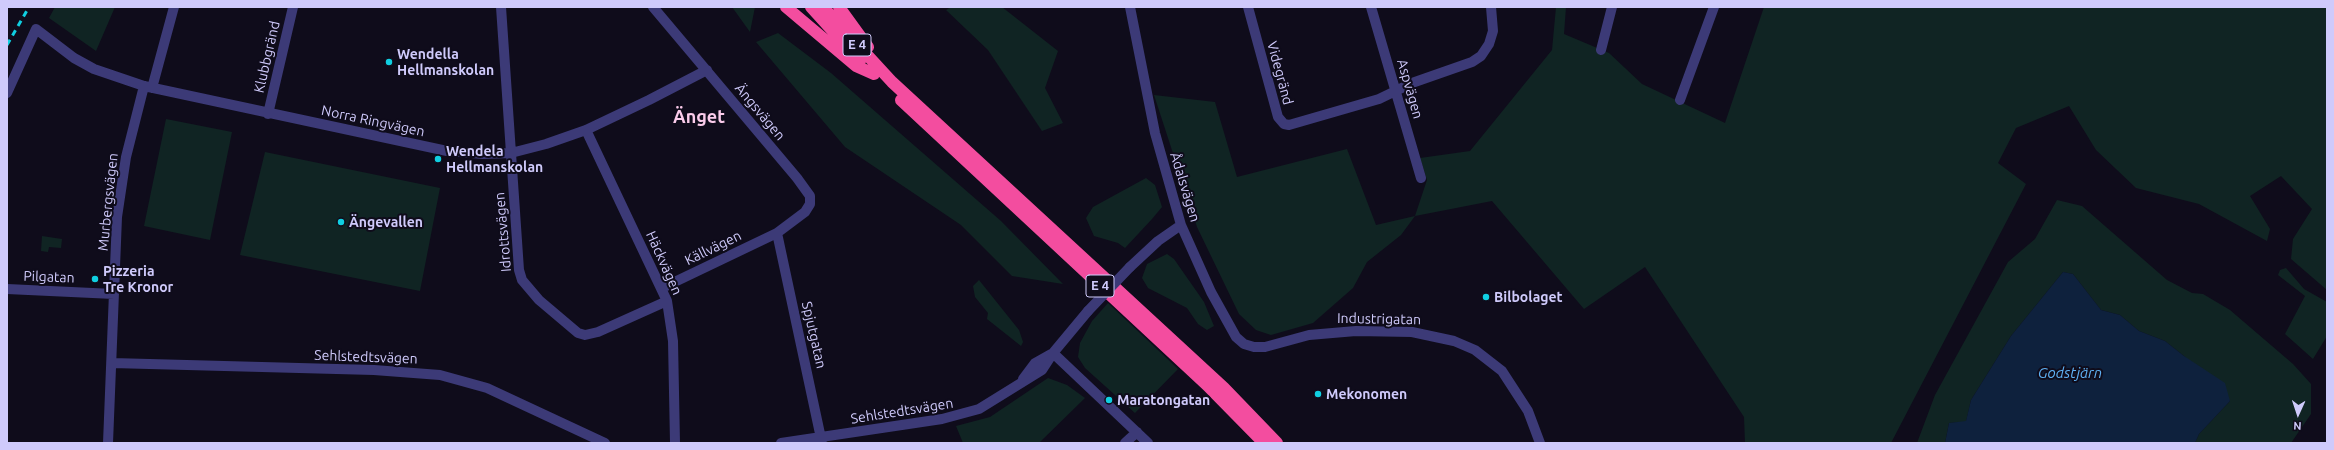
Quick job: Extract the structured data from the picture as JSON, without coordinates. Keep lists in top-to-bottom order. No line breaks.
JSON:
{"streets":{"highway":["E 4"],"street":["Klubbgränd","Videgränd","Aspvägen","Ängsvägen","Norra Ringvägen","Ådalsvägen","Murbergsvägen","Idrottsvägen","Källvägen","Häckvägen","Pilgatan","Industrigatan","Spjutgatan","Sehlstedtsvägen"]},"crossings":[["Klubbgränd","Norra Ringvägen"],["Videgränd","Aspvägen"],["Ängsvägen","Norra Ringvägen"],["Ängsvägen","Källvägen"],["Ängsvägen","Spjutgatan"],["Norra Ringvägen","Murbergsvägen"],["Norra Ringvägen","Idrottsvägen"],["Norra Ringvägen","Häckvägen"],["Ådalsvägen","Industrigatan"],["Ådalsvägen","Sehlstedtsvägen"],["Murbergsvägen","Pilgatan"],["Murbergsvägen","Sehlstedtsvägen"],["Idrottsvägen","Häckvägen"],["Källvägen","Häckvägen"],["Källvägen","Spjutgatan"],["Spjutgatan","Sehlstedtsvägen"]],"districts":["Änget"],"water":["Godstjärn"],"places":["Wendella Hellmanskolan","Wendela Hellmanskolan","Ängevallen","Pizzeria Tre Kronor","Bilbolaget","Mekonomen","Maratongatan"],"north":"bottom"}
